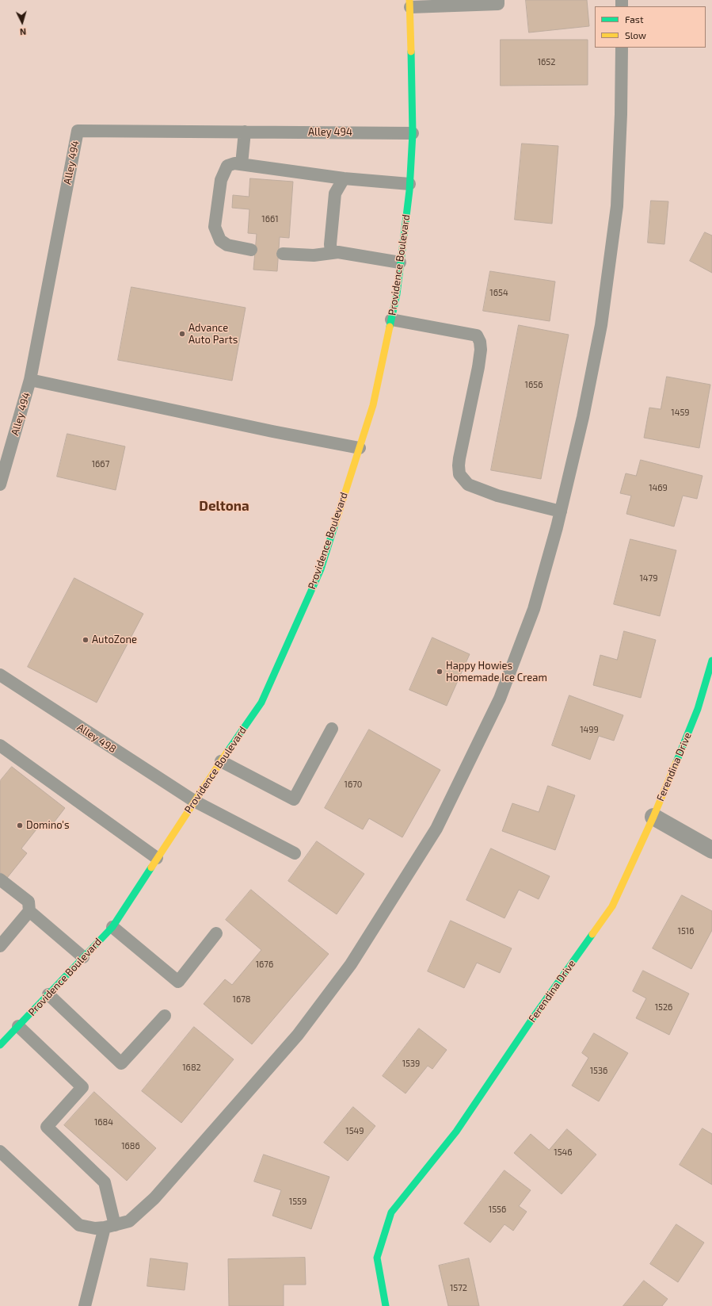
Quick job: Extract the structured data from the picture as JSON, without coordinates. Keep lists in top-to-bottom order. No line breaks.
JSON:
{"streets":{"main road":["Providence Boulevard","Ferendina Drive"],"lane":["Alley 494","Alley 498"]},"crossings":[["Alley 494","Providence Boulevard"],["Providence Boulevard","Alley 498"]],"districts":["Deltona"],"places":["Advance Auto Parts","AutoZone","Happy Howies Homemade Ice Cream","Domino's"],"house_numbers":["1652","1661","1654","1656","1459","1667","1469","1479","1499","1670","1516","1676","1678","1526","1539","1682","1536","1684","1549","1686","1546","1559","1556","1572"],"legend":["Fast","Slow"],"north":"bottom"}
